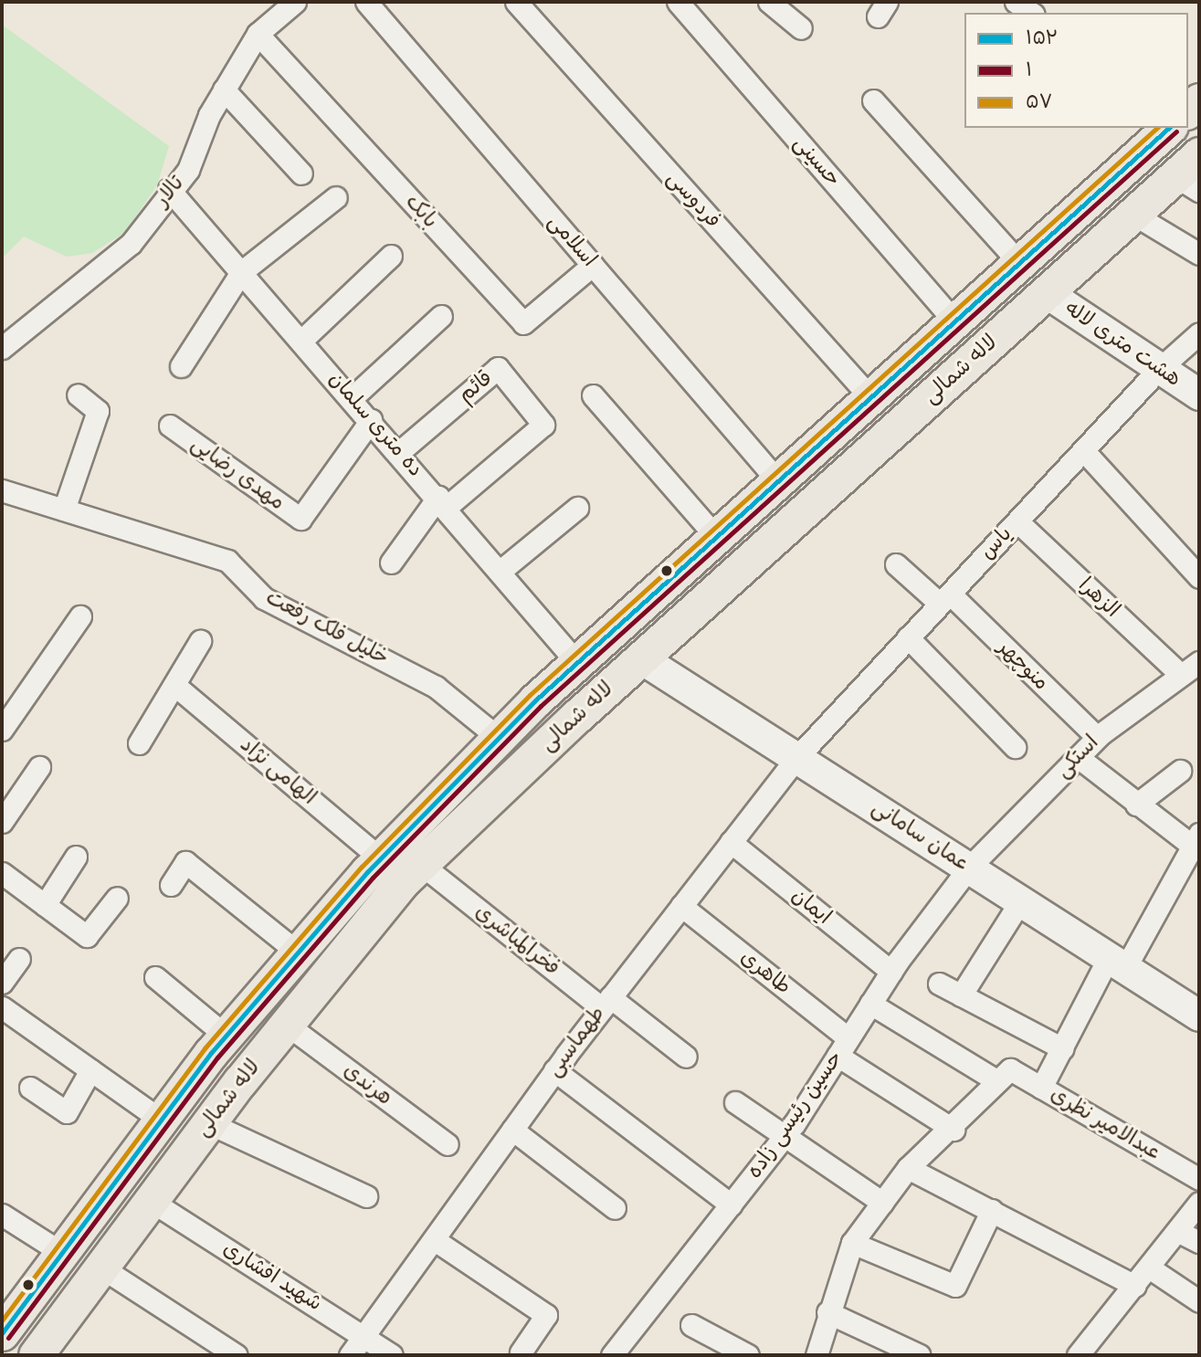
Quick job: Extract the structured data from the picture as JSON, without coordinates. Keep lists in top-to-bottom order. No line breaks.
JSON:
{"streets":{"main road":["لاله شمالی"],"street":["حسینی","تالار","فردوسی","بابک","اسلامی","هشت متری لاله","قائم","ده متری سلمان","مهدی رضایی","یاس","الزهرا","خلیل فلک رفعت","منوچهر","استکی","الهامی نژاد","عمان سامانی","ایمان","فخرالمباشری","طاهری","طهماسبی","هرندی","حسین رئیسی زاده","عبدالامیر نظری","شهید افشاری"]},"crossings":[["حسینی","لاله شمالی"],["تالار","بابک"],["تالار","ده متری سلمان"],["فردوسی","لاله شمالی"],["بابک","اسلامی"],["اسلامی","لاله شمالی"],["هشت متری لاله","لاله شمالی"],["هشت متری لاله","یاس"],["لاله شمالی","ده متری سلمان"],["لاله شمالی","خلیل فلک رفعت"],["لاله شمالی","الهامی نژاد"],["لاله شمالی","عمان سامانی"],["لاله شمالی","هرندی"],["لاله شمالی","شهید افشاری"],["قائم","ده متری سلمان"],["ده متری سلمان","مهدی رضایی"],["یاس","الزهرا"],["یاس","منوچهر"],["یاس","عمان سامانی"],["یاس","طهماسبی"],["الزهرا","استکی"],["منوچهر","استکی"],["استکی","عمان سامانی"],["استکی","حسین رئیسی زاده"],["عمان سامانی","طهماسبی"],["عمان سامانی","حسین رئیسی زاده"],["ایمان","طهماسبی"],["ایمان","حسین رئیسی زاده"],["فخرالمباشری","طهماسبی"],["طاهری","طهماسبی"],["طاهری","حسین رئیسی زاده"],["طهماسبی","شهید افشاری"],["حسین رئیسی زاده","عبدالامیر نظری"]],"lines":["transit line ۱۵۲","transit line ۵۷","transit line ۱"],"legend":["۱۵۲","۱","۵۷"]}
